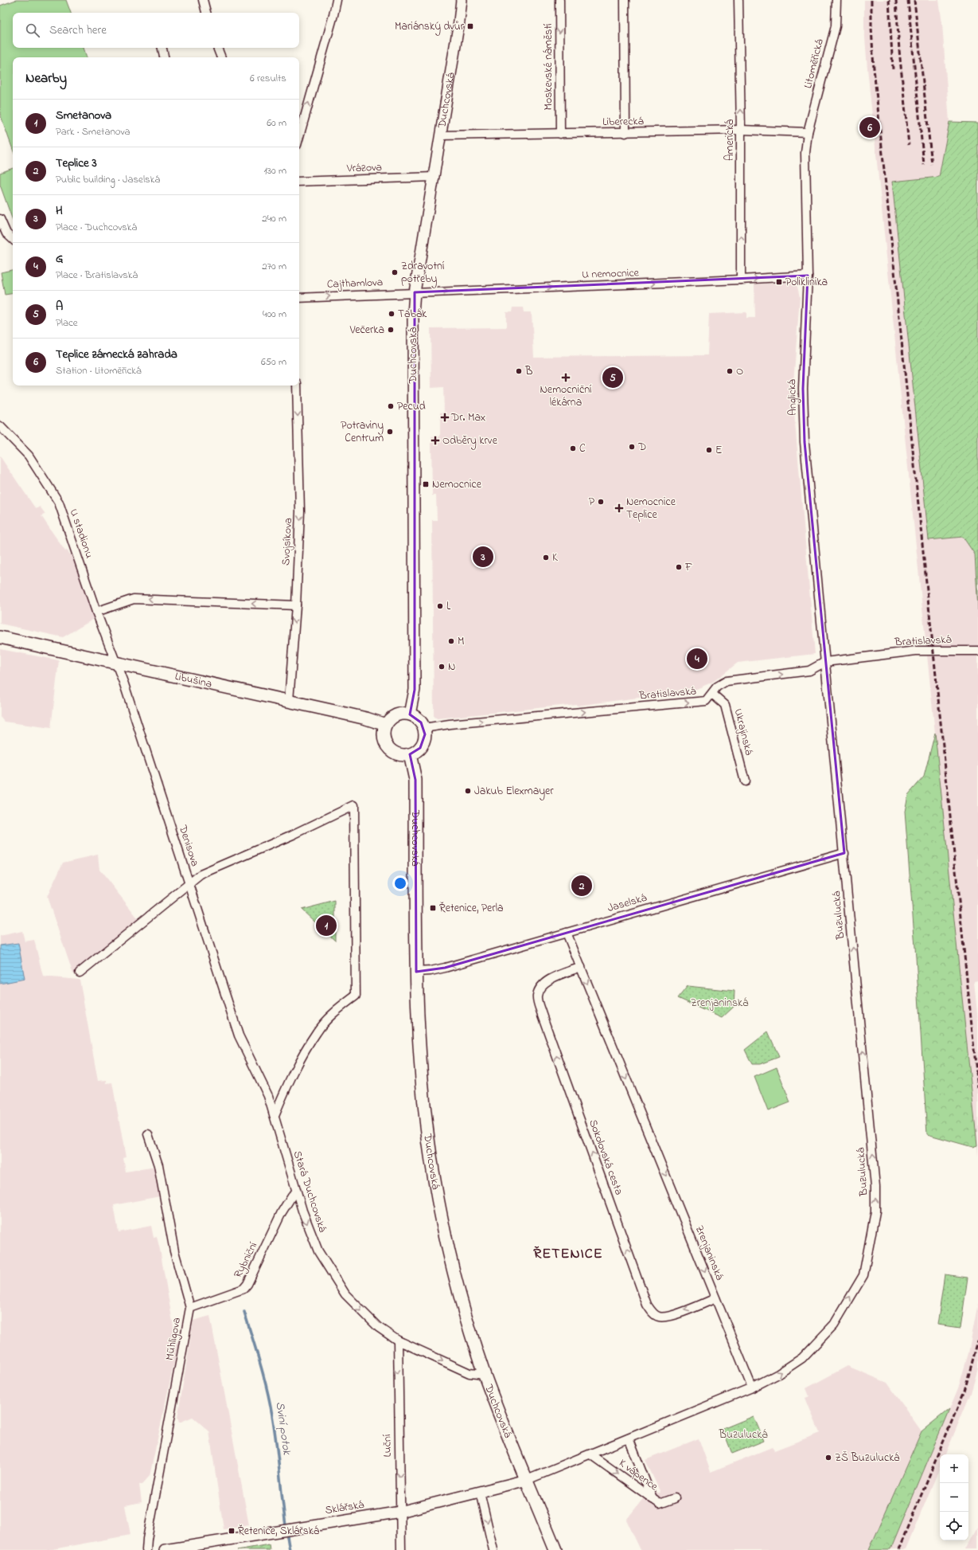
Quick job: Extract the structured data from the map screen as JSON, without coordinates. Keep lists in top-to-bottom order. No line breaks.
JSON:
{"streets":{"main road":["Duchcovská","Libušina"],"street":["Litoměřická","Moskevské náměstí","Liberecká","Americká","Vrázova","U nemocnice","Cajthamlova","Anglická","U stadionu","Svojsíkova","Bratislavská","Ukrajinská","Denisova","Jaselská","Buzulucká","Sokolovská cesta","Stará Duchcovská","Zrenjaninská","Rybniční","Mühligova","Luční","K vápence","Sklářská"]},"crossings":[["Litoměřická","Liberecká"],["Litoměřická","Anglická"],["Moskevské náměstí","Liberecká"],["Duchcovská","Liberecká"],["Duchcovská","Vrázova"],["Duchcovská","U nemocnice"],["Duchcovská","Cajthamlova"],["Duchcovská","Bratislavská"],["Duchcovská","Libušina"],["Duchcovská","Jaselská"],["Duchcovská","Buzulucká"],["Duchcovská","Stará Duchcovská"],["Duchcovská","Sklářská"],["Liberecká","Americká"],["Liberecká","Anglická"],["Americká","U nemocnice"],["U nemocnice","Cajthamlova"],["U nemocnice","Anglická"],["Anglická","Bratislavská"],["Anglická","Buzulucká"],["U stadionu","Libušina"],["U stadionu","Denisova"],["Svojsíkova","Libušina"],["Bratislavská","Libušina"],["Bratislavská","Ukrajinská"],["Bratislavská","Buzulucká"],["Libušina","Denisova"],["Denisova","Stará Duchcovská"],["Jaselská","Buzulucká"],["Jaselská","Zrenjaninská"],["Buzulucká","Zrenjaninská"],["Buzulucká","K vápence"],["Buzulucká","Sklářská"],["Sokolovská cesta","Zrenjaninská"],["Stará Duchcovská","Rybniční"],["Stará Duchcovská","Luční"],["Rybniční","Mühligova"],["Luční","Sklářská"]],"one_way":["Americká","U nemocnice","Cajthamlova","Svojsíkova","Bratislavská","Jaselská","Buzulucká","Stará Duchcovská","Zrenjaninská","Luční","K vápence"],"districts":["ŘETENICE"],"water":["Sviní potok"],"parks":["Zrenjaninská","Buzulucká"],"places":{"transit":["Mariánský dvůr","Poliklinika","Nemocnice","Řetenice, Perla","Řetenice, Sklářská"],"other":["Zdravotní potřeby","Tabák","Večerka","B","O","Pecud","Potraviny Centrum","D","C","E","P","K","F","L","M","N","Jakub Elexmayer","ZŠ Buzulucká"],"health":["Nemocniční lékárna","Dr. Max","Odběry krve","Nemocnice Teplice"]},"page":{"search":"Search here","heading":["Nearby","6 results"],"list":[{"mark":"1","name":"Smetanova","note":"Park · Smetanova","value":"60 m"},{"mark":"2","name":"Teplice 3","note":"Public building · Jaselská","value":"130 m"},{"mark":"3","name":"H","note":"Place · Duchcovská","value":"240 m"},{"mark":"4","name":"G","note":"Place · Bratislavská","value":"270 m"},{"mark":"5","name":"A","note":"Place","value":"400 m"},{"mark":"6","name":"Teplice zámecká zahrada","note":"Station · Litoměřická","value":"650 m"}],"pins":["6","5","3","4","2","1"],"map_buttons":["+","−"]}}
